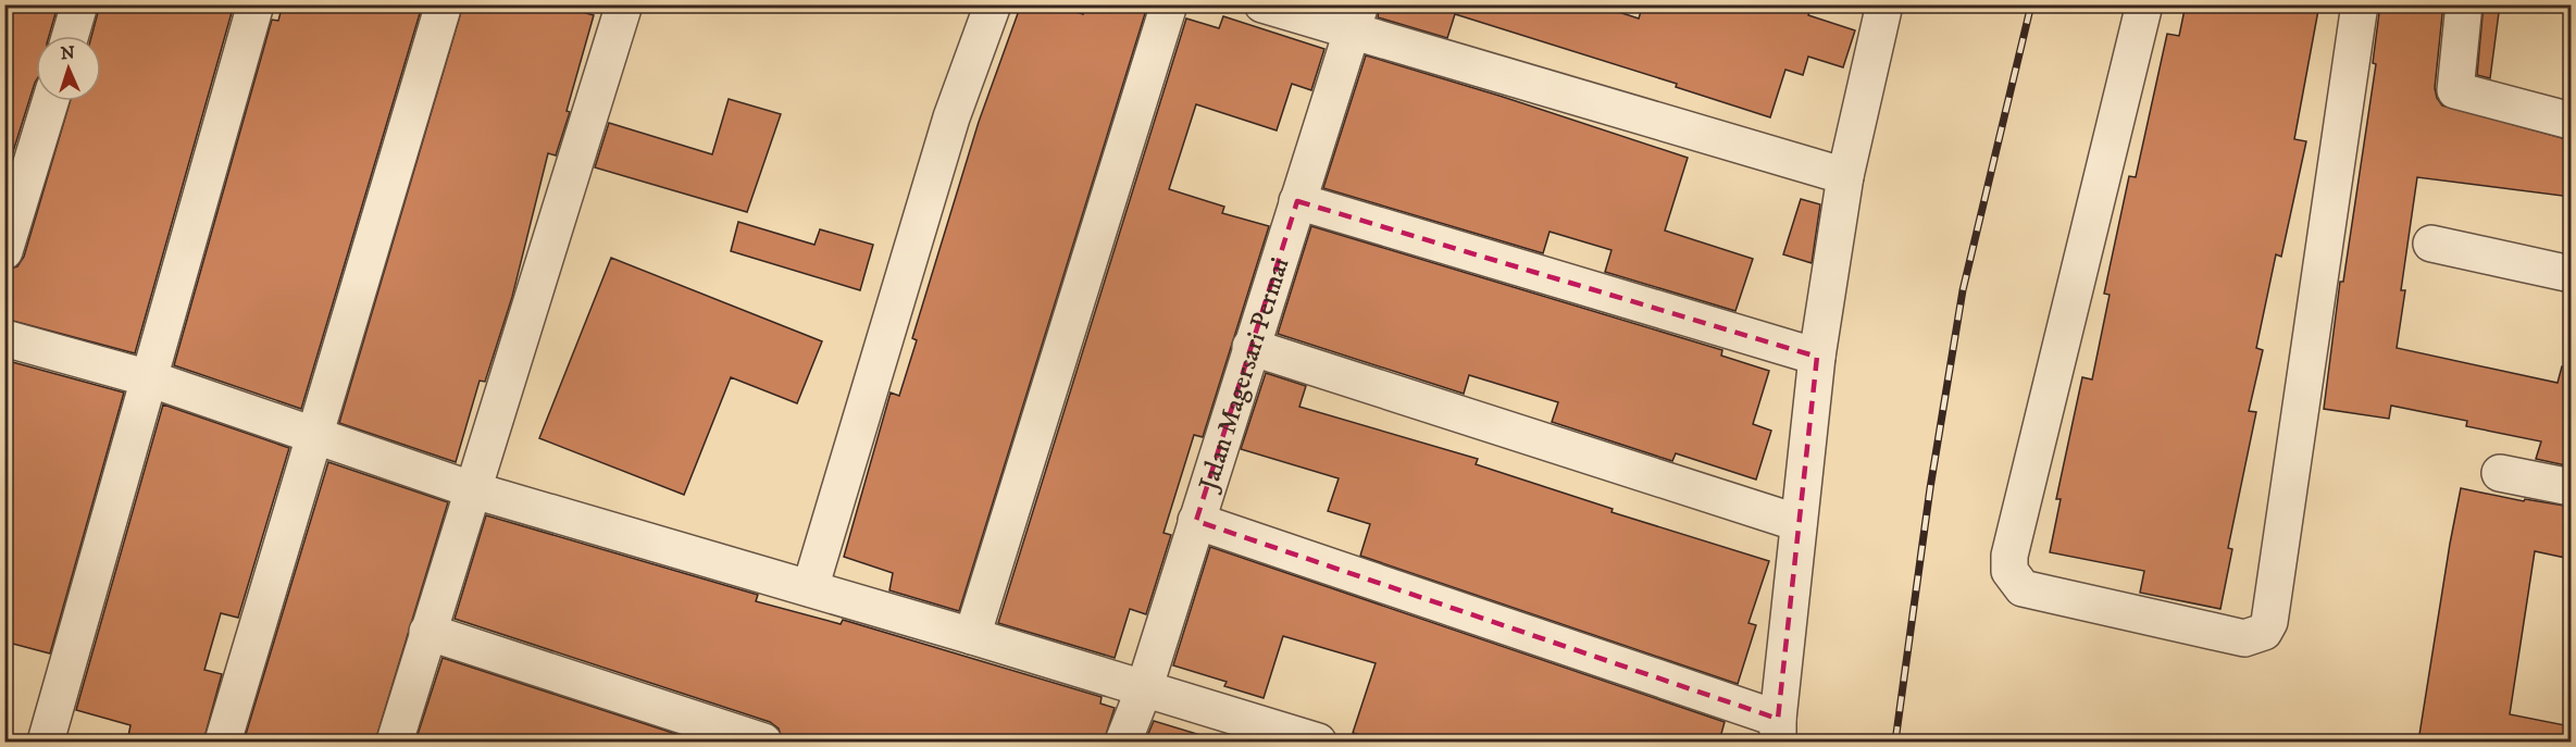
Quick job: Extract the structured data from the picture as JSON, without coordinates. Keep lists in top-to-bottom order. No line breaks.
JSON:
{"streets":{"street":["Jalan Magersari Permai"]},"north":"top"}
